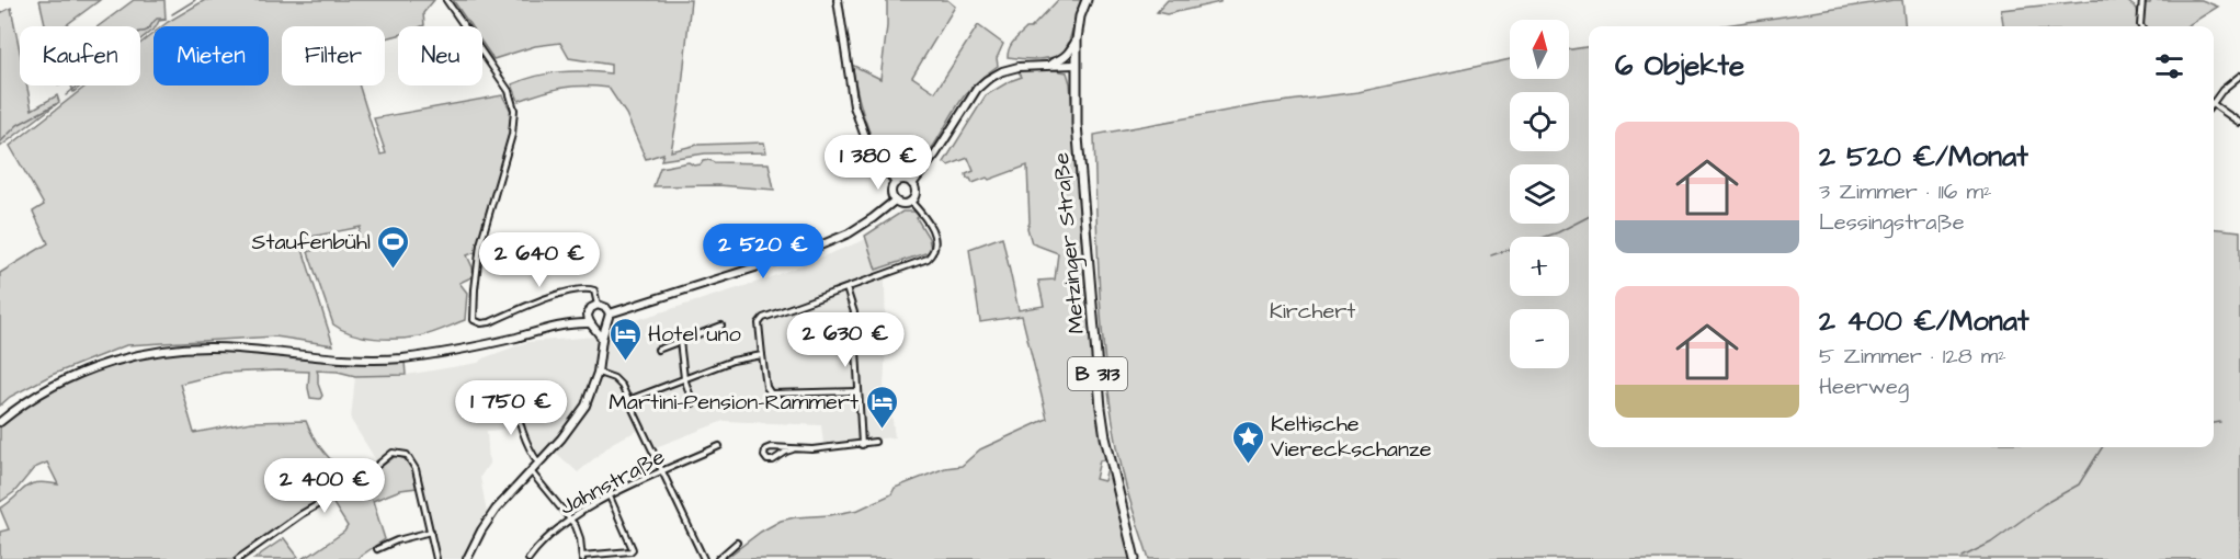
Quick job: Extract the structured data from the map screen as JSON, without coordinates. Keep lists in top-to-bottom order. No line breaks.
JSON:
{"streets":{"main road":["Metzinger Straße","B 313"],"street":["Jahnstraße"]},"parks":["Kirchert"],"places":{"sports":["Staufenbühl"],"hotel":["Hotel uno","Martini-Pension-Rammert"],"place":["Keltische Viereckschanze"]},"north":"top","page":{"map_buttons":["+","−"],"chip":["Kaufen","Mieten","Filter","Neu"],"heading":"6 Objekte","list":[{"name":"2 520 €/Monat","note":"3 Zimmer · 116 m² · Lessingstraße"},{"name":"2 400 €/Monat","note":"5 Zimmer · 128 m² · Heerweg"}],"price":["1 380 €","2 520 €","2 640 €","2 630 €","1 750 €","2 400 €"]}}
